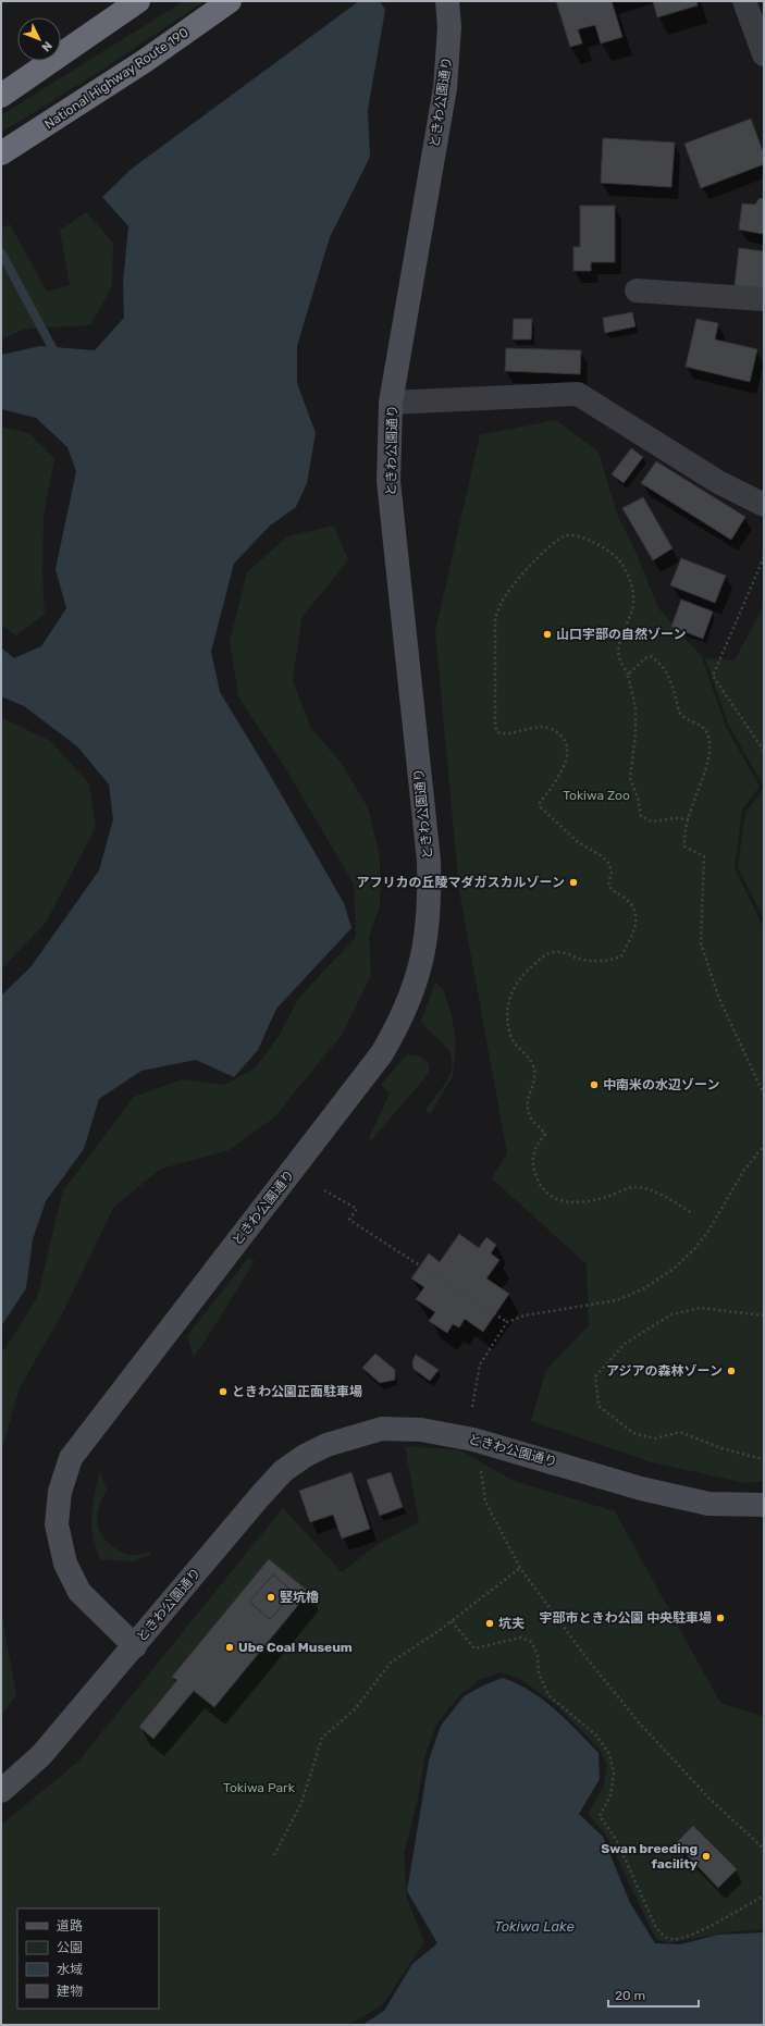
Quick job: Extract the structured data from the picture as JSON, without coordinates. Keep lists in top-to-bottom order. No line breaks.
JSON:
{"streets":{"highway":["National Highway Route 190"],"street":["ときわ公園通り"]},"water":["Tokiwa Lake"],"parks":["Tokiwa Zoo","Tokiwa Park"],"places":["山口宇部の自然ゾーン","アフリカの丘陵マダガスカルゾーン","中南米の水辺ゾーン","アジアの森林ゾーン","ときわ公園正面駐車場","竪坑櫓","宇部市ときわ公園 中央駐車場","坑夫","Ube Coal Museum","Swan breeding facility"],"legend":["道路","公園","水域","建物"],"scale_bar":"20 m","north":"bottom right"}
